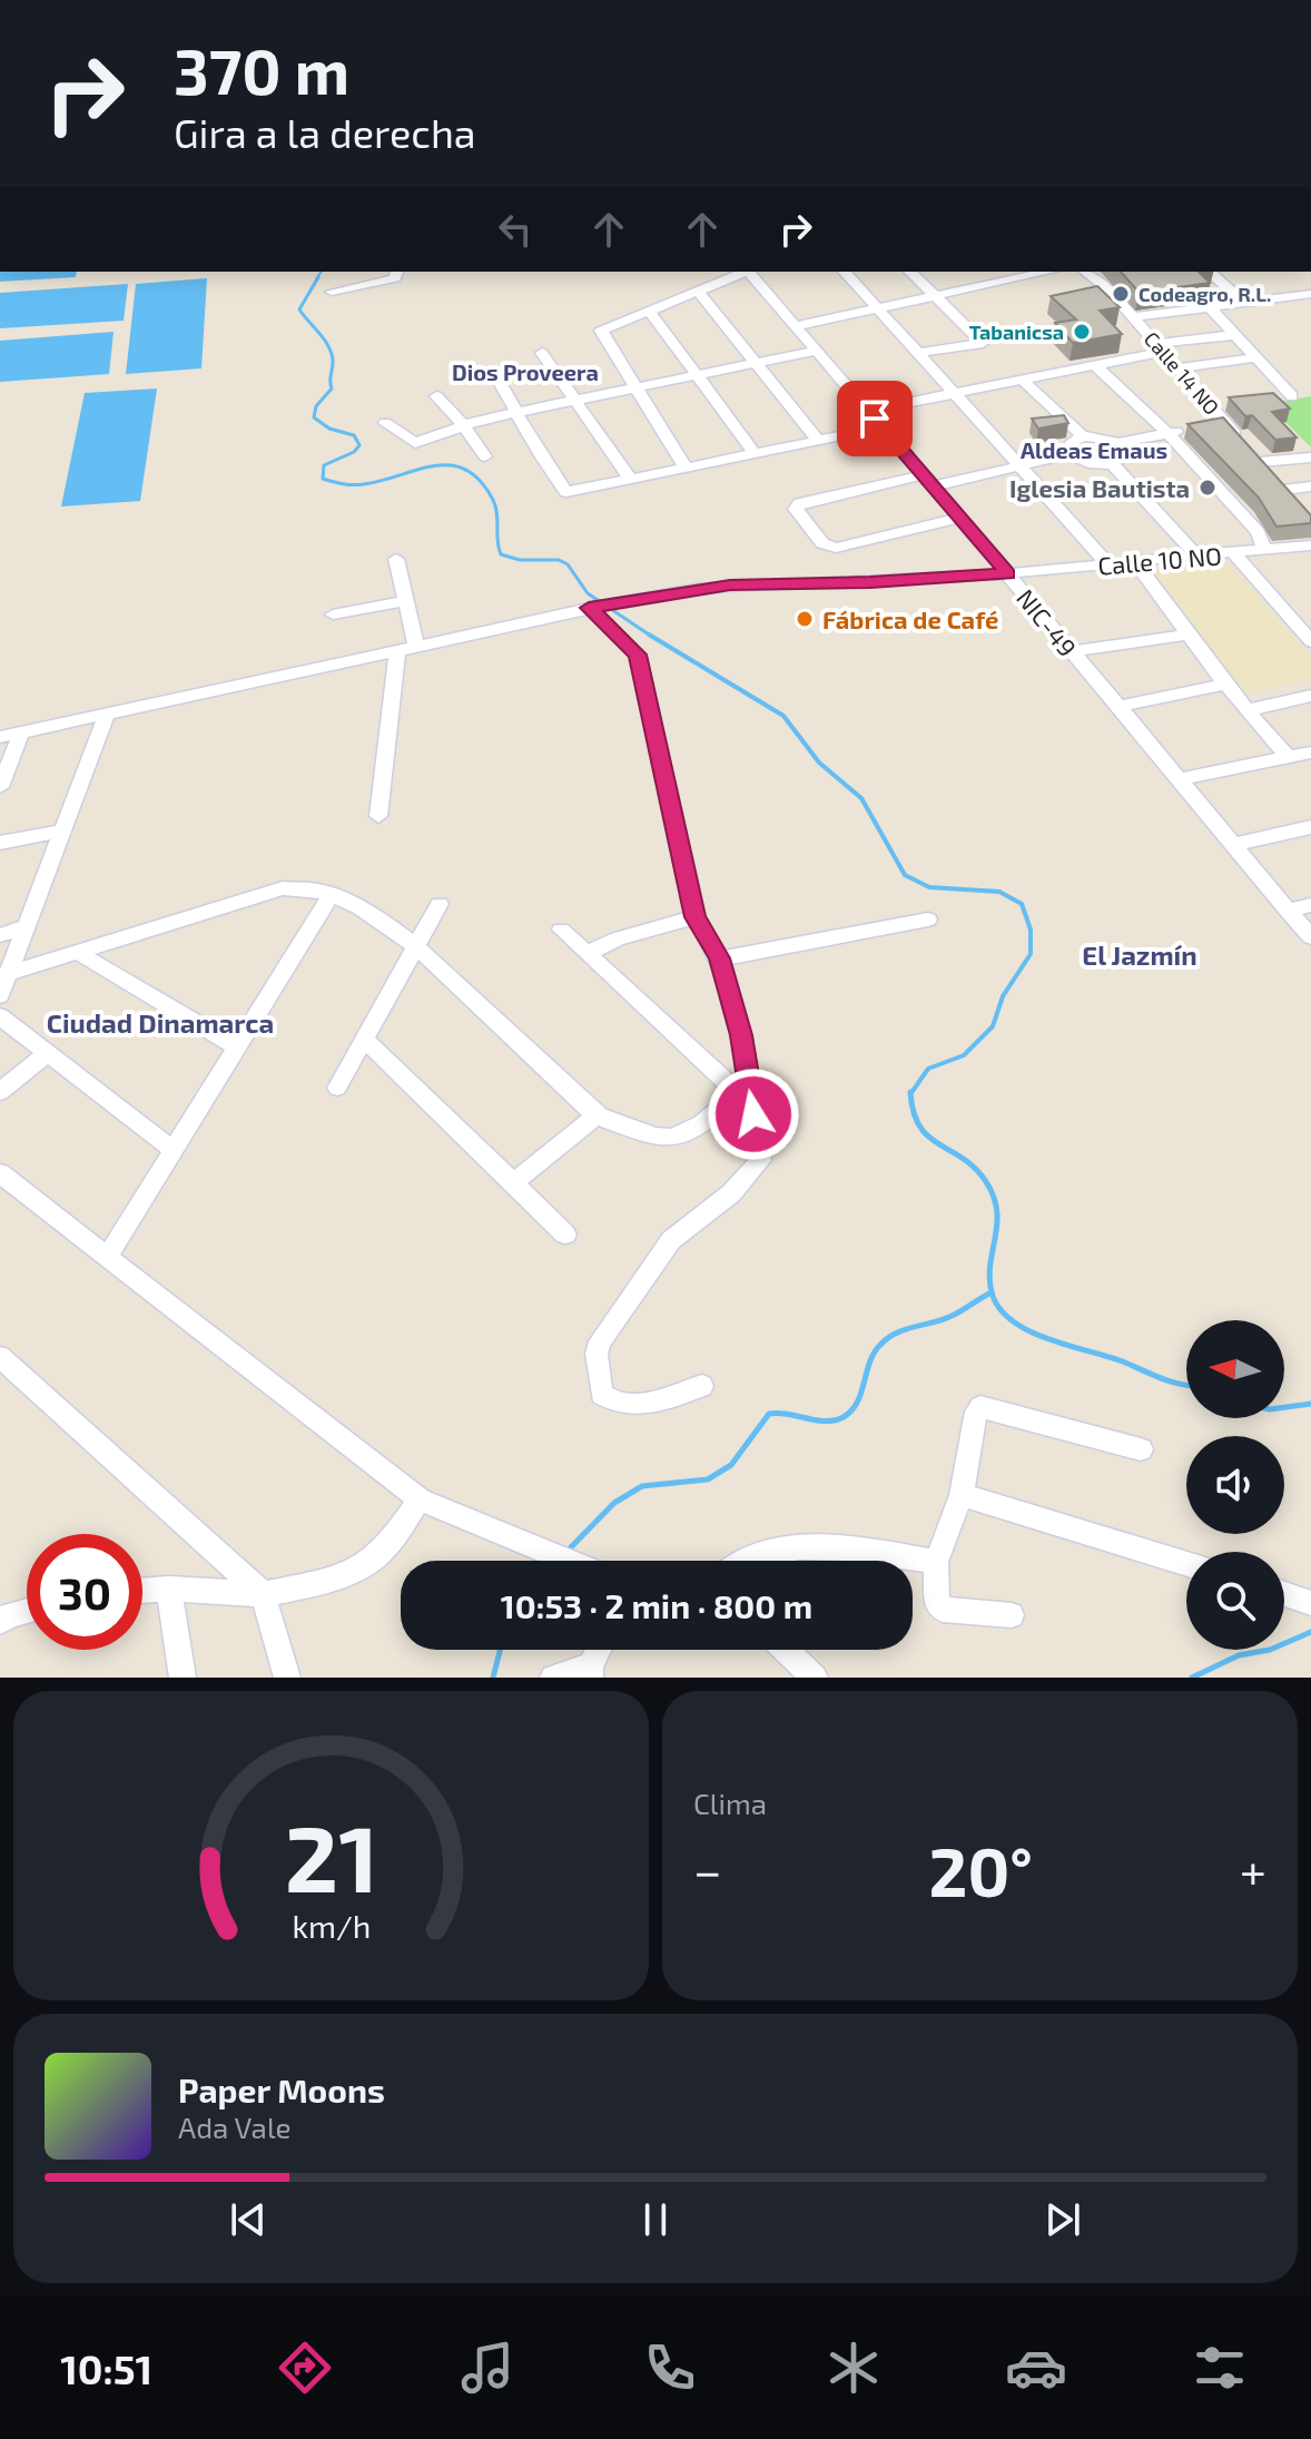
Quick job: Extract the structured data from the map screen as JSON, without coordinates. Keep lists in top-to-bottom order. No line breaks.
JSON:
{"streets":{"street":["Calle 14 NO","Calle 10 NO","NIC-49"]},"crossings":[["Calle 10 NO","NIC-49"]],"districts":["Dios Proveera","Aldeas Emaus","El Jazmín","Ciudad Dinamarca"],"places":["Codeagro, R.L.","Tabanicsa","Iglesia Bautista","Fábrica de Café"],"north":"left","page":{"turn":["370 m","Gira a la derecha"],"limit":"30","trip":"10:53 · 2 min · 800 m","tile":"Clima","heat":["−","20°","+"],"song":["Paper Moons","Ada Vale"],"tabs":"10:51","gauge":["21","km/h"]}}
